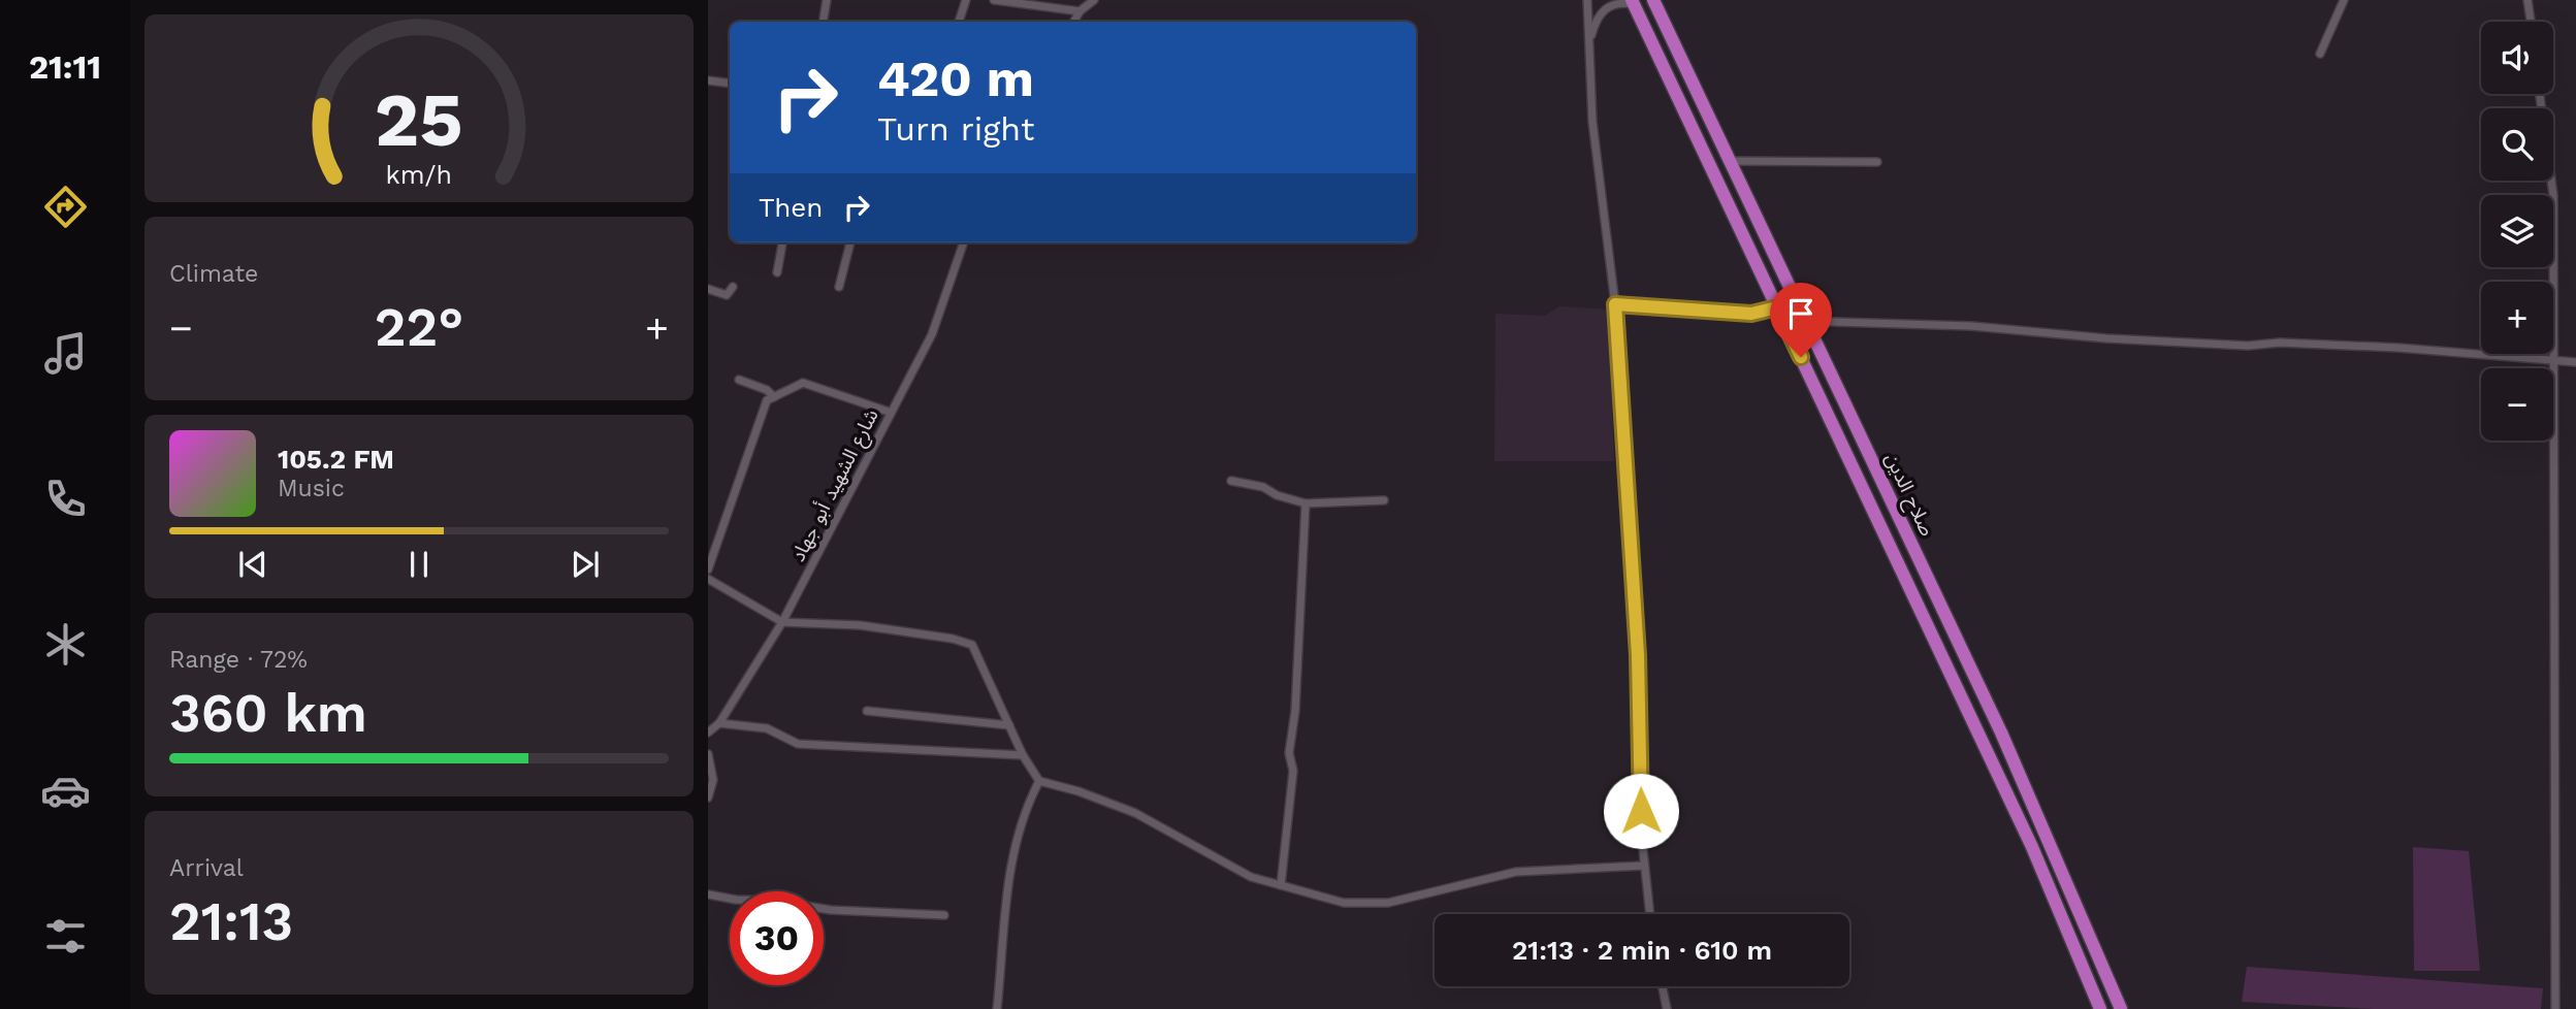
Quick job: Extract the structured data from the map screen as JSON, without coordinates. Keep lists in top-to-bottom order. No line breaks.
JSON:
{"streets":{"highway":["صلاح الدين"],"street":["شارع الشهيد أبو جهاد"]},"page":{"tabs":"21:11","map_buttons":["+","−"],"turn":["420 m","Turn right"],"then":"Then","tile":["Climate",["Range · 72%","360 km"],["Arrival","21:13"]],"heat":["−","22°","+"],"song":["105.2 FM","Music"],"limit":"30","trip":"21:13 · 2 min · 610 m","gauge":["25","km/h"]}}
